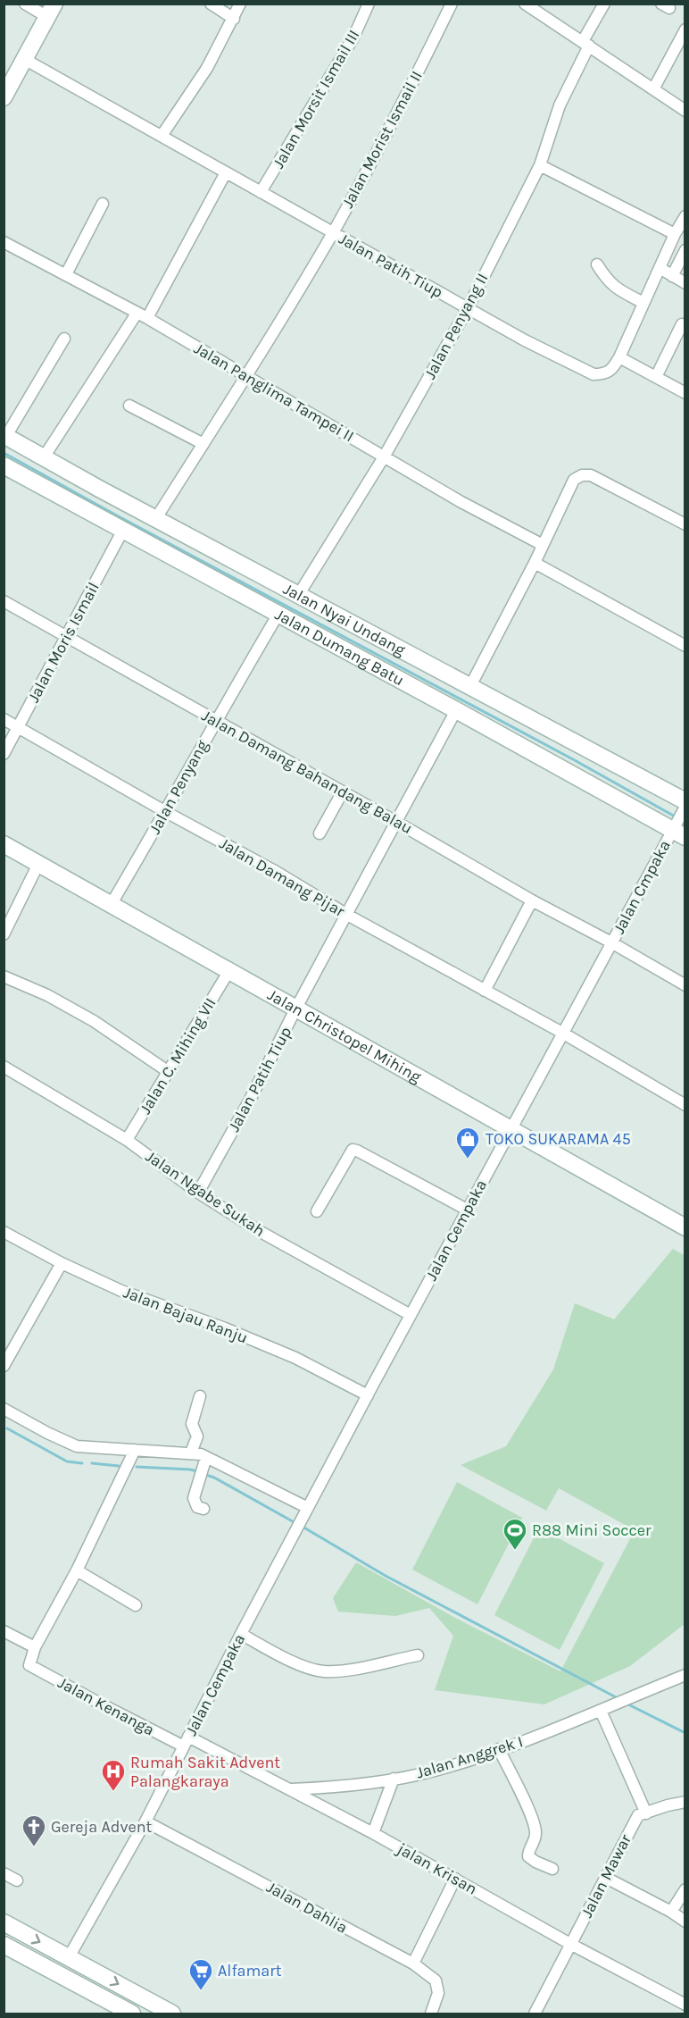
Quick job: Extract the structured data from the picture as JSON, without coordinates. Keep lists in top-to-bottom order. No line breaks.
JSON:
{"streets":{"street":["Jalan Morsit Ismail III","Jalan Morist Ismail II","Jalan Patih Tiup","Jalan Penyang II","Jalan Panglima Tampei II","Jalan Nyai Undang","Jalan Moris Ismail","Jalan Dumang Batu","Jalan Damang Bahandang Balau","Jalan Penyang","Jalan Damang Pijar","Jalan Cmpaka","Jalan Christopel Mihing","Jalan C. Mihing VII","Jalan Ngabe Sukah","Jalan Cempaka","Jalan Bajau Ranju","Jalan Kenanga","Jalan Anggrek I","jalan Krisan","Jalan Mawar","Jalan Dahlia"]},"crossings":[["Jalan Morsit Ismail III","Jalan Patih Tiup"],["Jalan Morist Ismail II","Jalan Patih Tiup"],["Jalan Morist Ismail II","Jalan Panglima Tampei II"],["Jalan Morist Ismail II","Jalan Nyai Undang"],["Jalan Patih Tiup","Jalan Penyang II"],["Jalan Patih Tiup","Jalan Dumang Batu"],["Jalan Patih Tiup","Jalan Damang Bahandang Balau"],["Jalan Patih Tiup","Jalan Damang Pijar"],["Jalan Patih Tiup","Jalan Christopel Mihing"],["Jalan Patih Tiup","Jalan Ngabe Sukah"],["Jalan Penyang II","Jalan Panglima Tampei II"],["Jalan Penyang II","Jalan Nyai Undang"],["Jalan Moris Ismail","Jalan Dumang Batu"],["Jalan Moris Ismail","Jalan Damang Bahandang Balau"],["Jalan Moris Ismail","Jalan Damang Pijar"],["Jalan Dumang Batu","Jalan Penyang"],["Jalan Dumang Batu","Jalan Cmpaka"],["Jalan Damang Bahandang Balau","Jalan Penyang"],["Jalan Damang Bahandang Balau","Jalan Cmpaka"],["Jalan Damang Bahandang Balau","Jalan Cempaka"],["Jalan Penyang","Jalan Damang Pijar"],["Jalan Penyang","Jalan Christopel Mihing"],["Jalan Damang Pijar","Jalan Cempaka"],["Jalan Cmpaka","Jalan Cempaka"],["Jalan Christopel Mihing","Jalan C. Mihing VII"],["Jalan Christopel Mihing","Jalan Cempaka"],["Jalan C. Mihing VII","Jalan Ngabe Sukah"],["Jalan Ngabe Sukah","Jalan Cempaka"],["Jalan Cempaka","Jalan Bajau Ranju"],["Jalan Cempaka","Jalan Kenanga"],["Jalan Cempaka","jalan Krisan"],["Jalan Cempaka","Jalan Dahlia"],["Jalan Kenanga","jalan Krisan"],["Jalan Anggrek I","jalan Krisan"],["jalan Krisan","Jalan Mawar"]],"places":{"shop":["TOKO SUKARAMA 45"],"sports":["R88 Mini Soccer"],"hospital":["Rumah Sakit Advent Palangkaraya"],"church":["Gereja Advent"],"supermarket":["Alfamart"]}}
